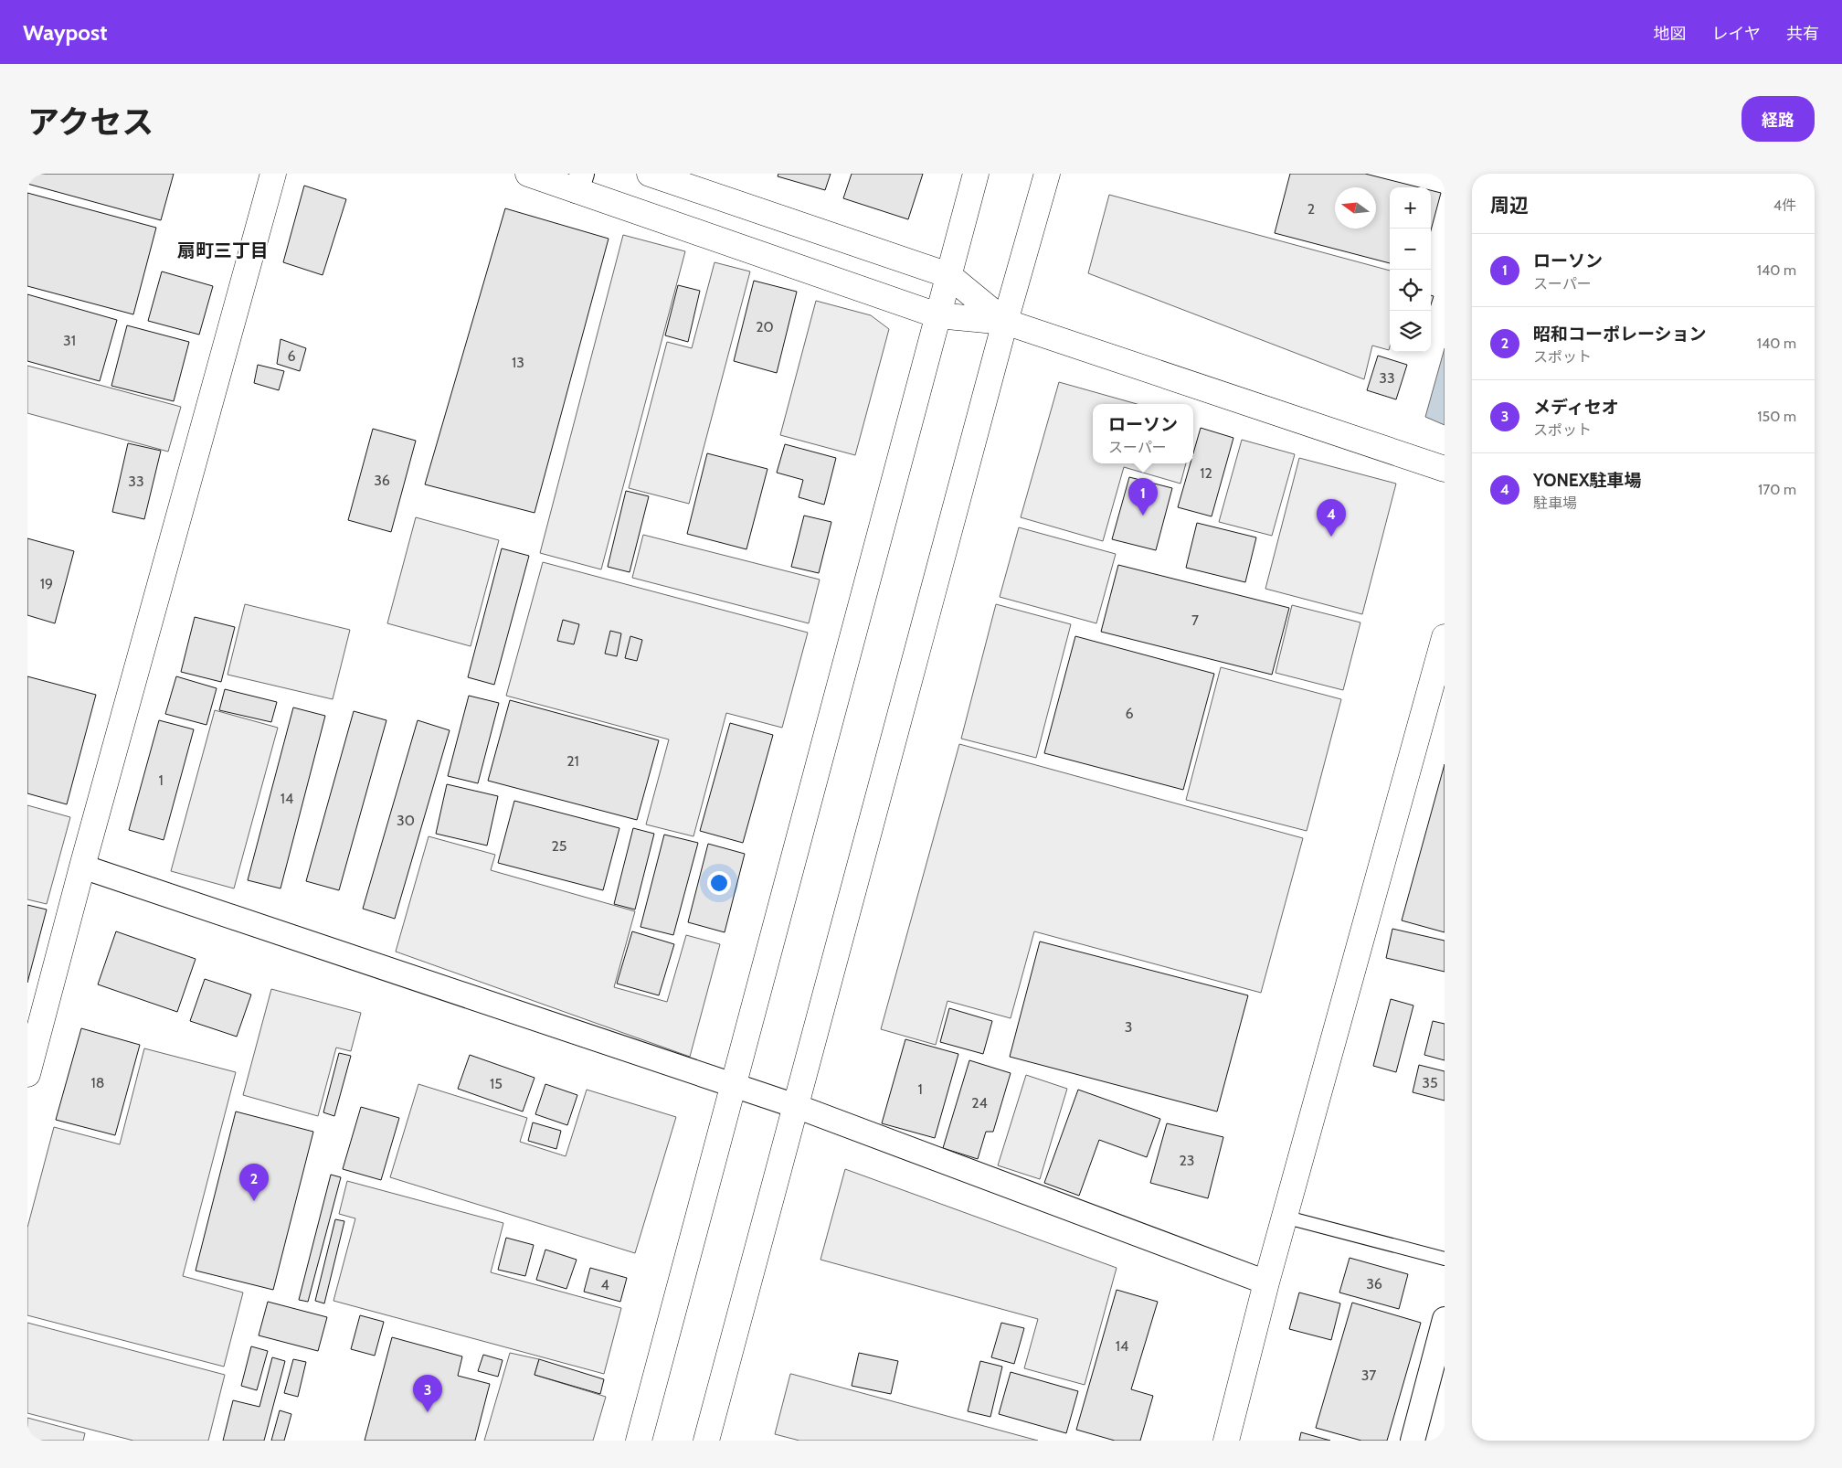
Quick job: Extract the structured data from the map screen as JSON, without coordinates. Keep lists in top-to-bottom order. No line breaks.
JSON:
{"districts":["扇町三丁目"],"house_numbers":["2","20","31","6","13","33","12","36","33","19","7","6","21","1","14","30","25","3","18","35","15","1","24","23","36","4","14","37"],"north":"left","page":{"header":"Waypost","nav":["地図","レイヤ","共有"],"title":"アクセス","buttons":"経路","heading":["周辺","4件"],"map_buttons":["+","−"],"list":[{"mark":"1","name":"ローソン","note":"スーパー","value":"140 m"},{"mark":"2","name":"昭和コーポレーション","note":"スポット","value":"140 m"},{"mark":"3","name":"メディセオ","note":"スポット","value":"150 m"},{"mark":"4","name":"YONEX駐車場","note":"駐車場","value":"170 m"}],"popup":["ローソン","スーパー"],"pins":["1","4","2","3"]}}
